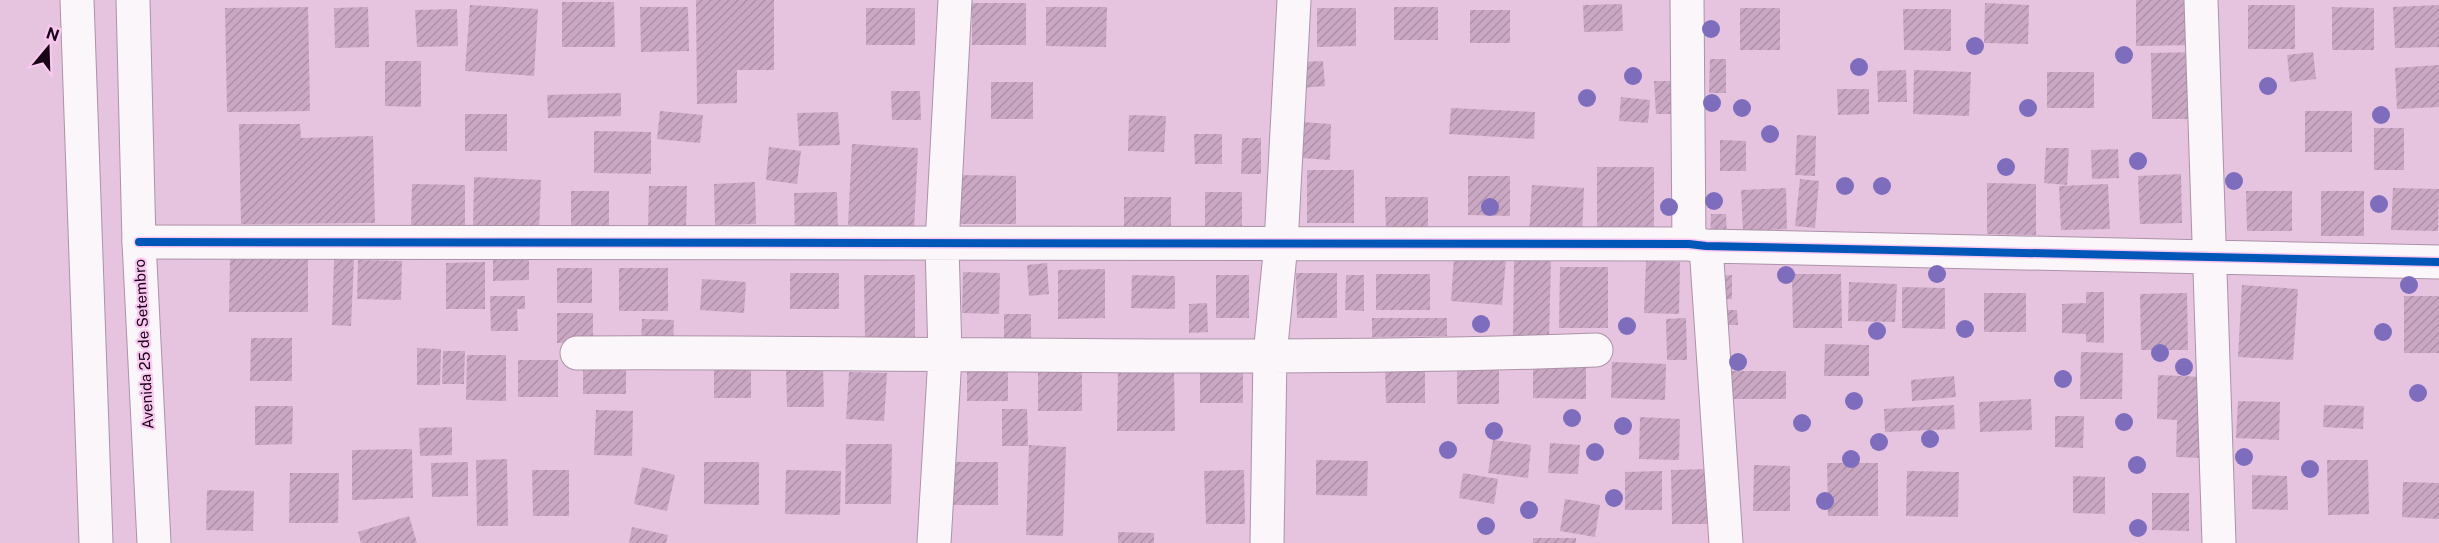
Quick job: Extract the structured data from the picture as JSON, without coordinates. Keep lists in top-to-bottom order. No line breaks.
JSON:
{"streets":{"main road":["Avenida 25 de Setembro"]},"north":"top"}
